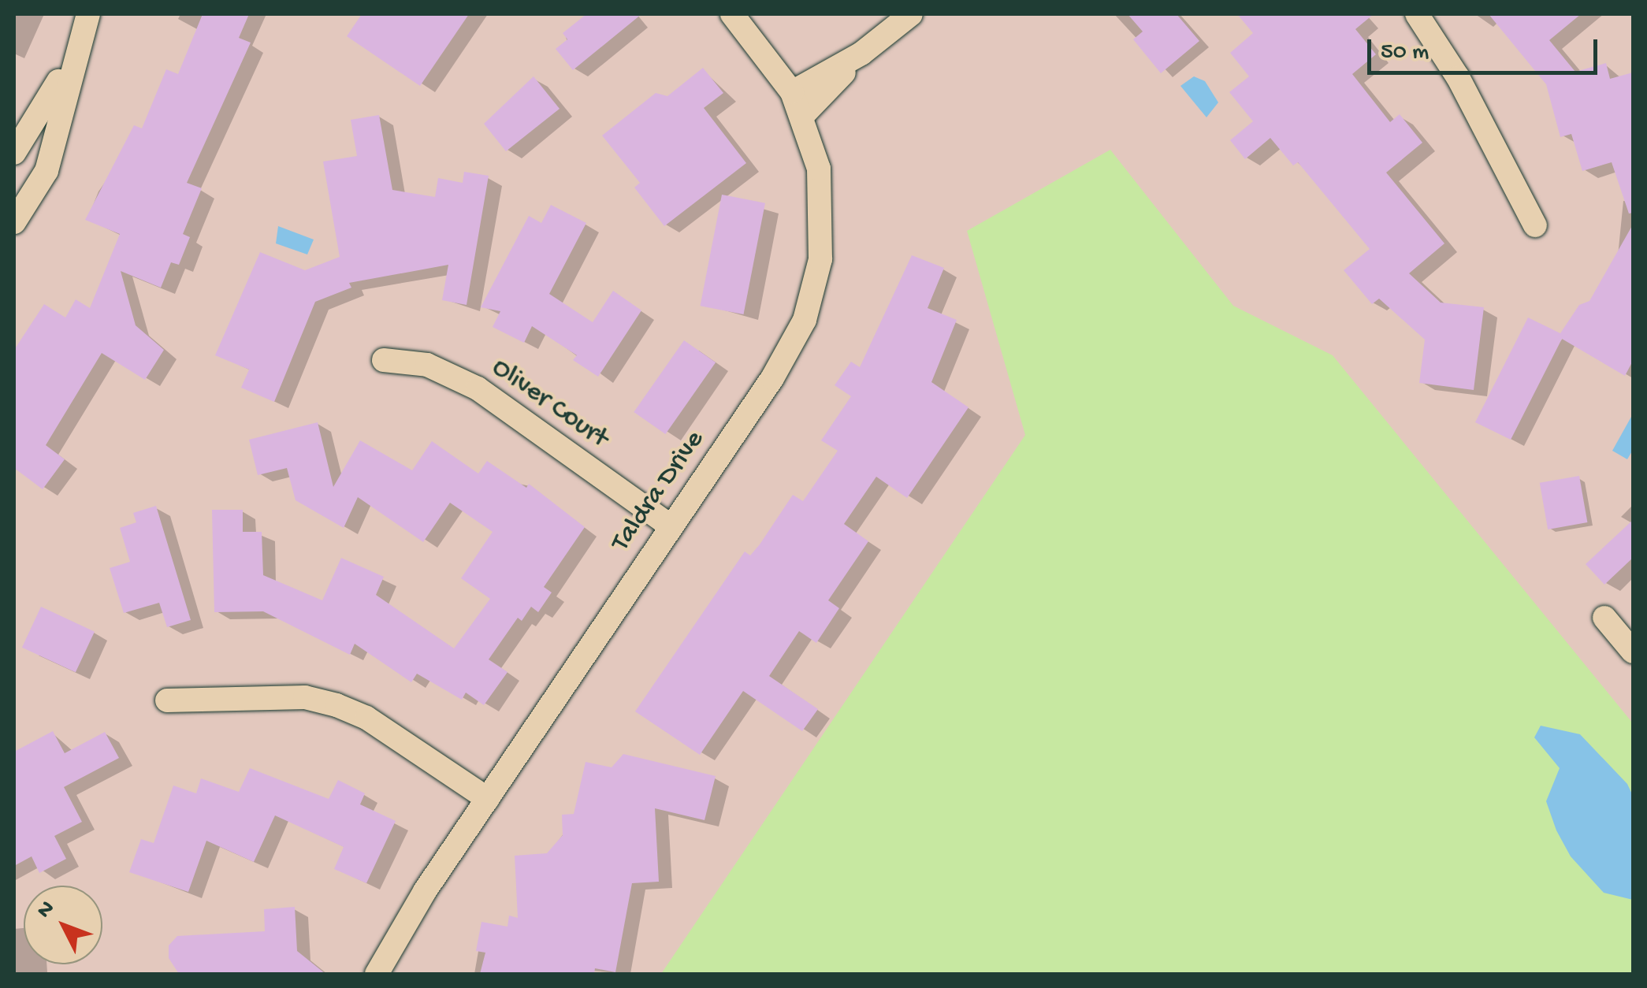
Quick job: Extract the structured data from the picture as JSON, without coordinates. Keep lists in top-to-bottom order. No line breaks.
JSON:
{"streets":{"street":["Oliver Court","Taldra Drive"]},"crossings":[["Oliver Court","Taldra Drive"]],"scale_bar":"50 m","north":"top left"}
